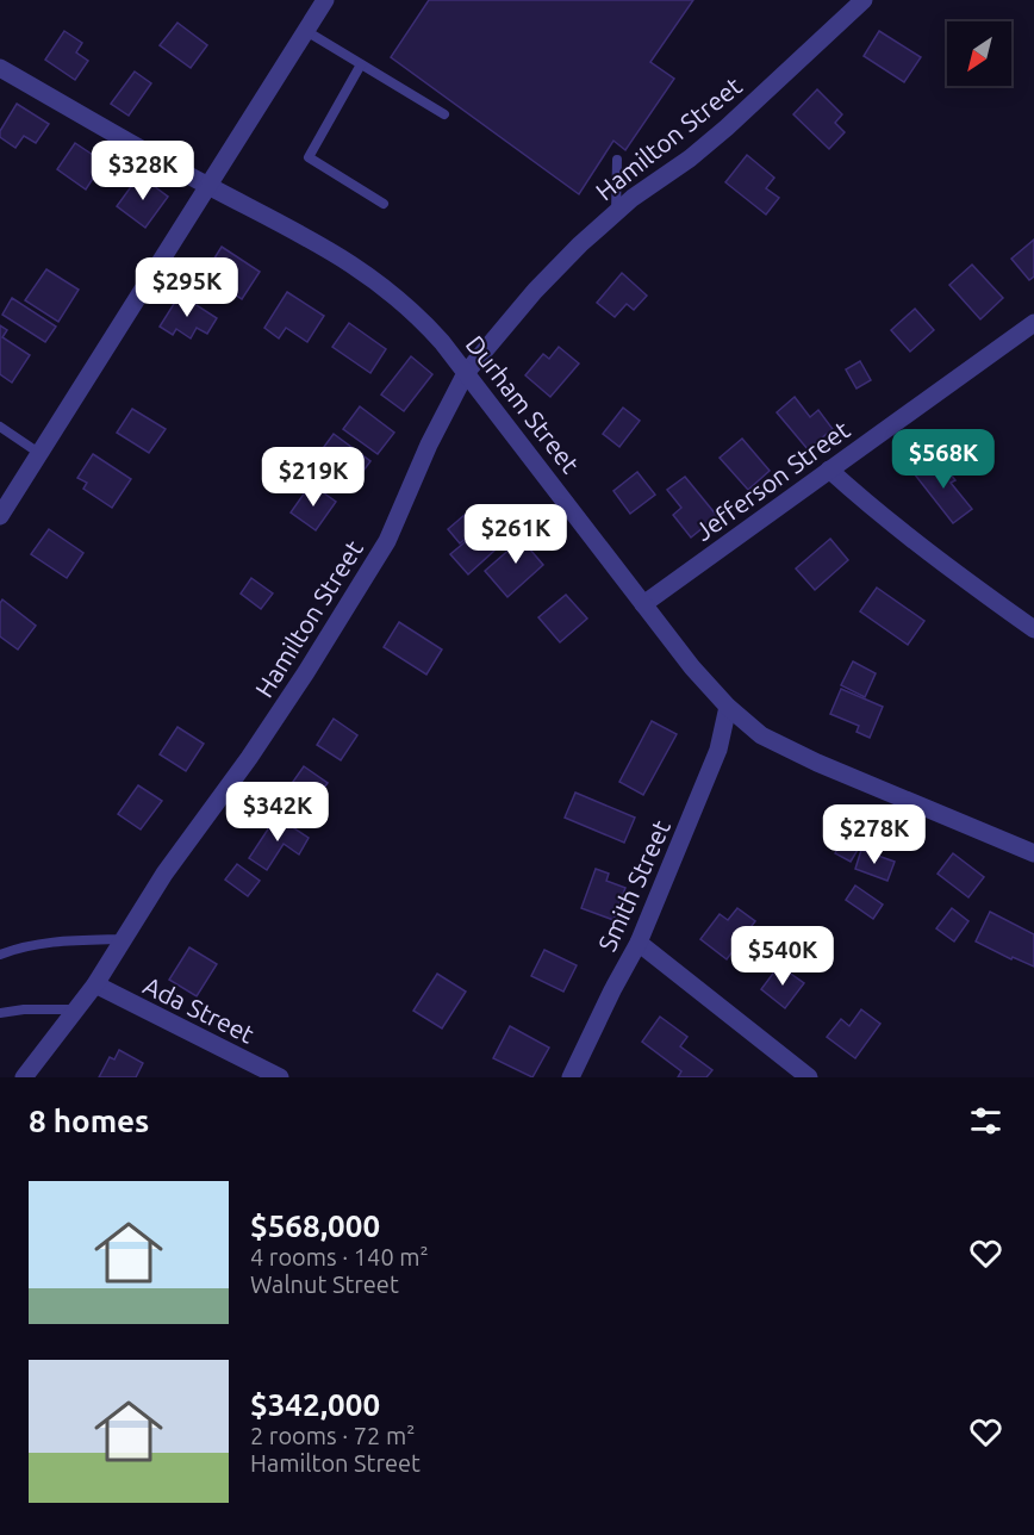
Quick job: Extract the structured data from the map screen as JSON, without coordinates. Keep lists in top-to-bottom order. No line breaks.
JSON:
{"streets":{"street":["Hamilton Street","Durham Street","Jefferson Street","Smith Street","Ada Street"]},"crossings":[["Hamilton Street","Durham Street"],["Hamilton Street","Ada Street"],["Durham Street","Jefferson Street"],["Durham Street","Smith Street"]],"north":"bottom left","page":{"price":["$328K","$295K","$568K","$219K","$261K","$342K","$278K","$540K"],"heading":"8 homes","list":[{"name":"$568,000","note":"4 rooms · 140 m² · Walnut Street"},{"name":"$342,000","note":"2 rooms · 72 m² · Hamilton Street"}]}}
